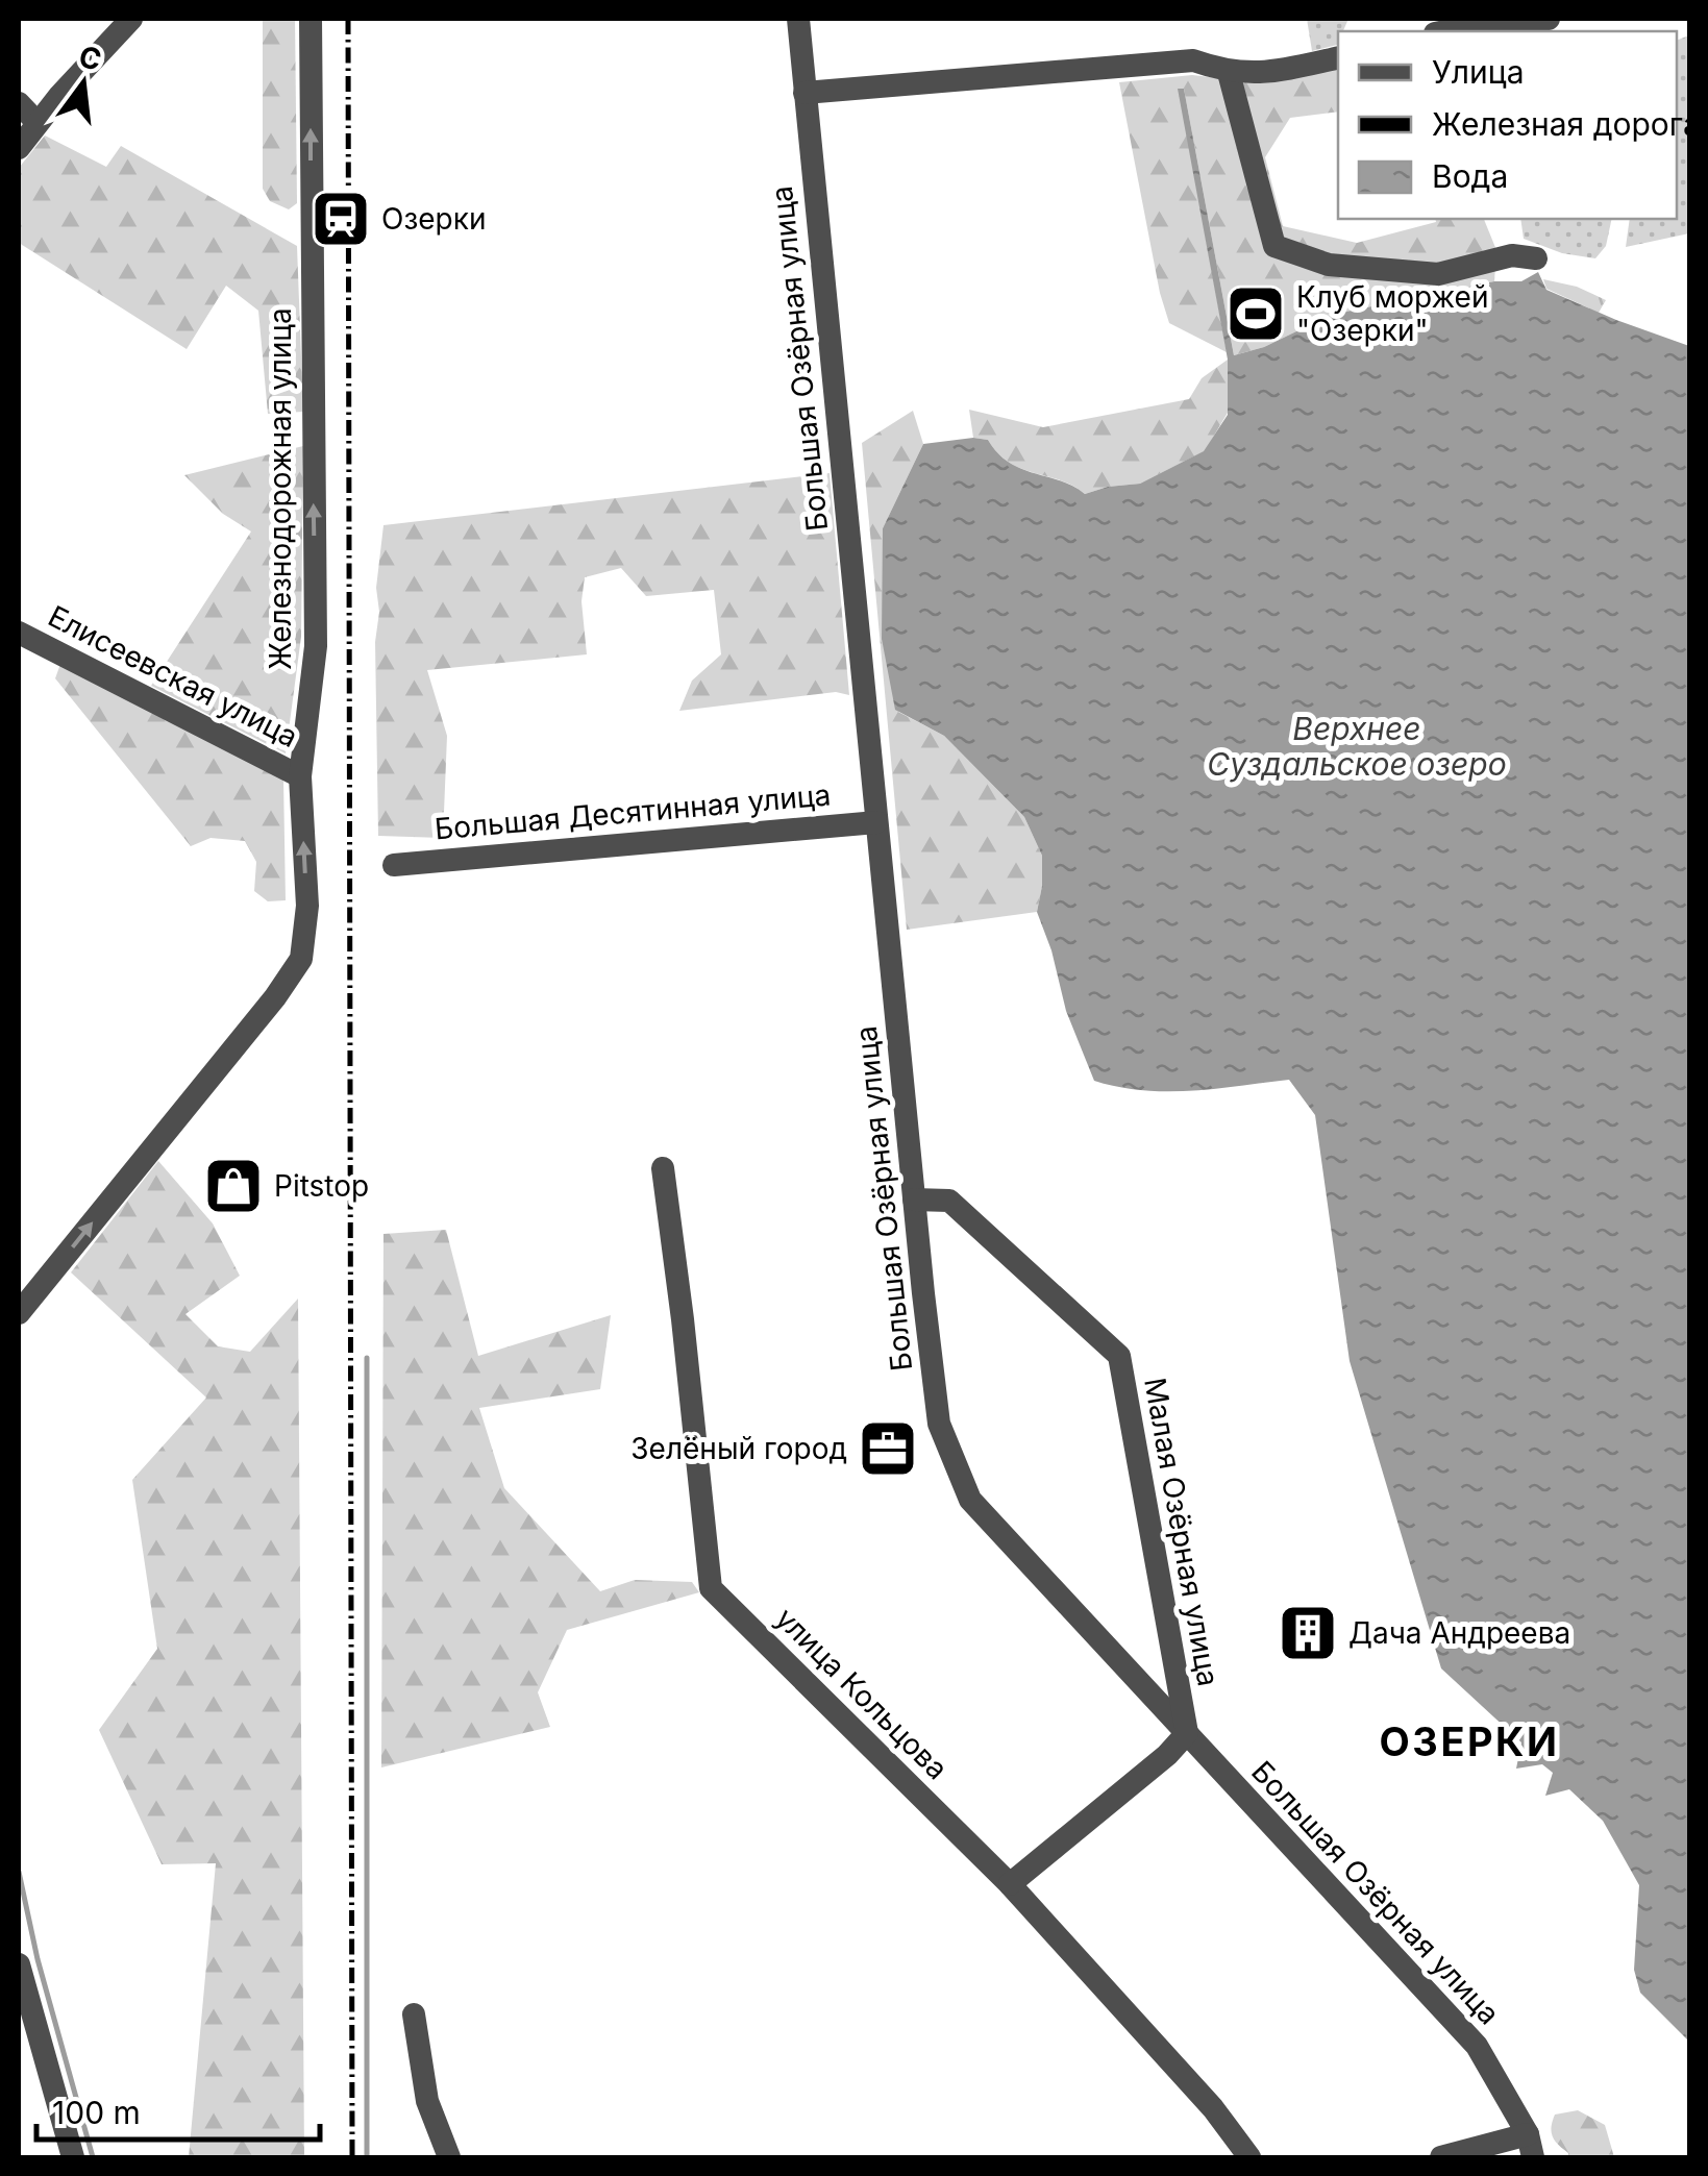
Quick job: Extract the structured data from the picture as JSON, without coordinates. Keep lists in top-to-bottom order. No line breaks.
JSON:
{"streets":{"street":["Большая Озёрная улица","Железнодорожная улица","Елисеевская улица","Большая Десятинная улица","Малая Озёрная улица","улица Кольцова"]},"crossings":[["Большая Озёрная улица","Большая Десятинная улица"],["Большая Озёрная улица","Малая Озёрная улица"],["Железнодорожная улица","Елисеевская улица"]],"one_way":["Железнодорожная улица"],"districts":["ОЗЕРКИ"],"water":["Верхнее Суздальское озеро"],"places":{"station":["Озерки"],"sports":["Клуб моржей \"Озерки\""],"shop":["Pitstop"],"office":["Зелёный город"],"building":["Дача Андреева"]},"legend":["Улица","Железная дорога","Вода"],"scale_bar":"100 m","north":"top"}
